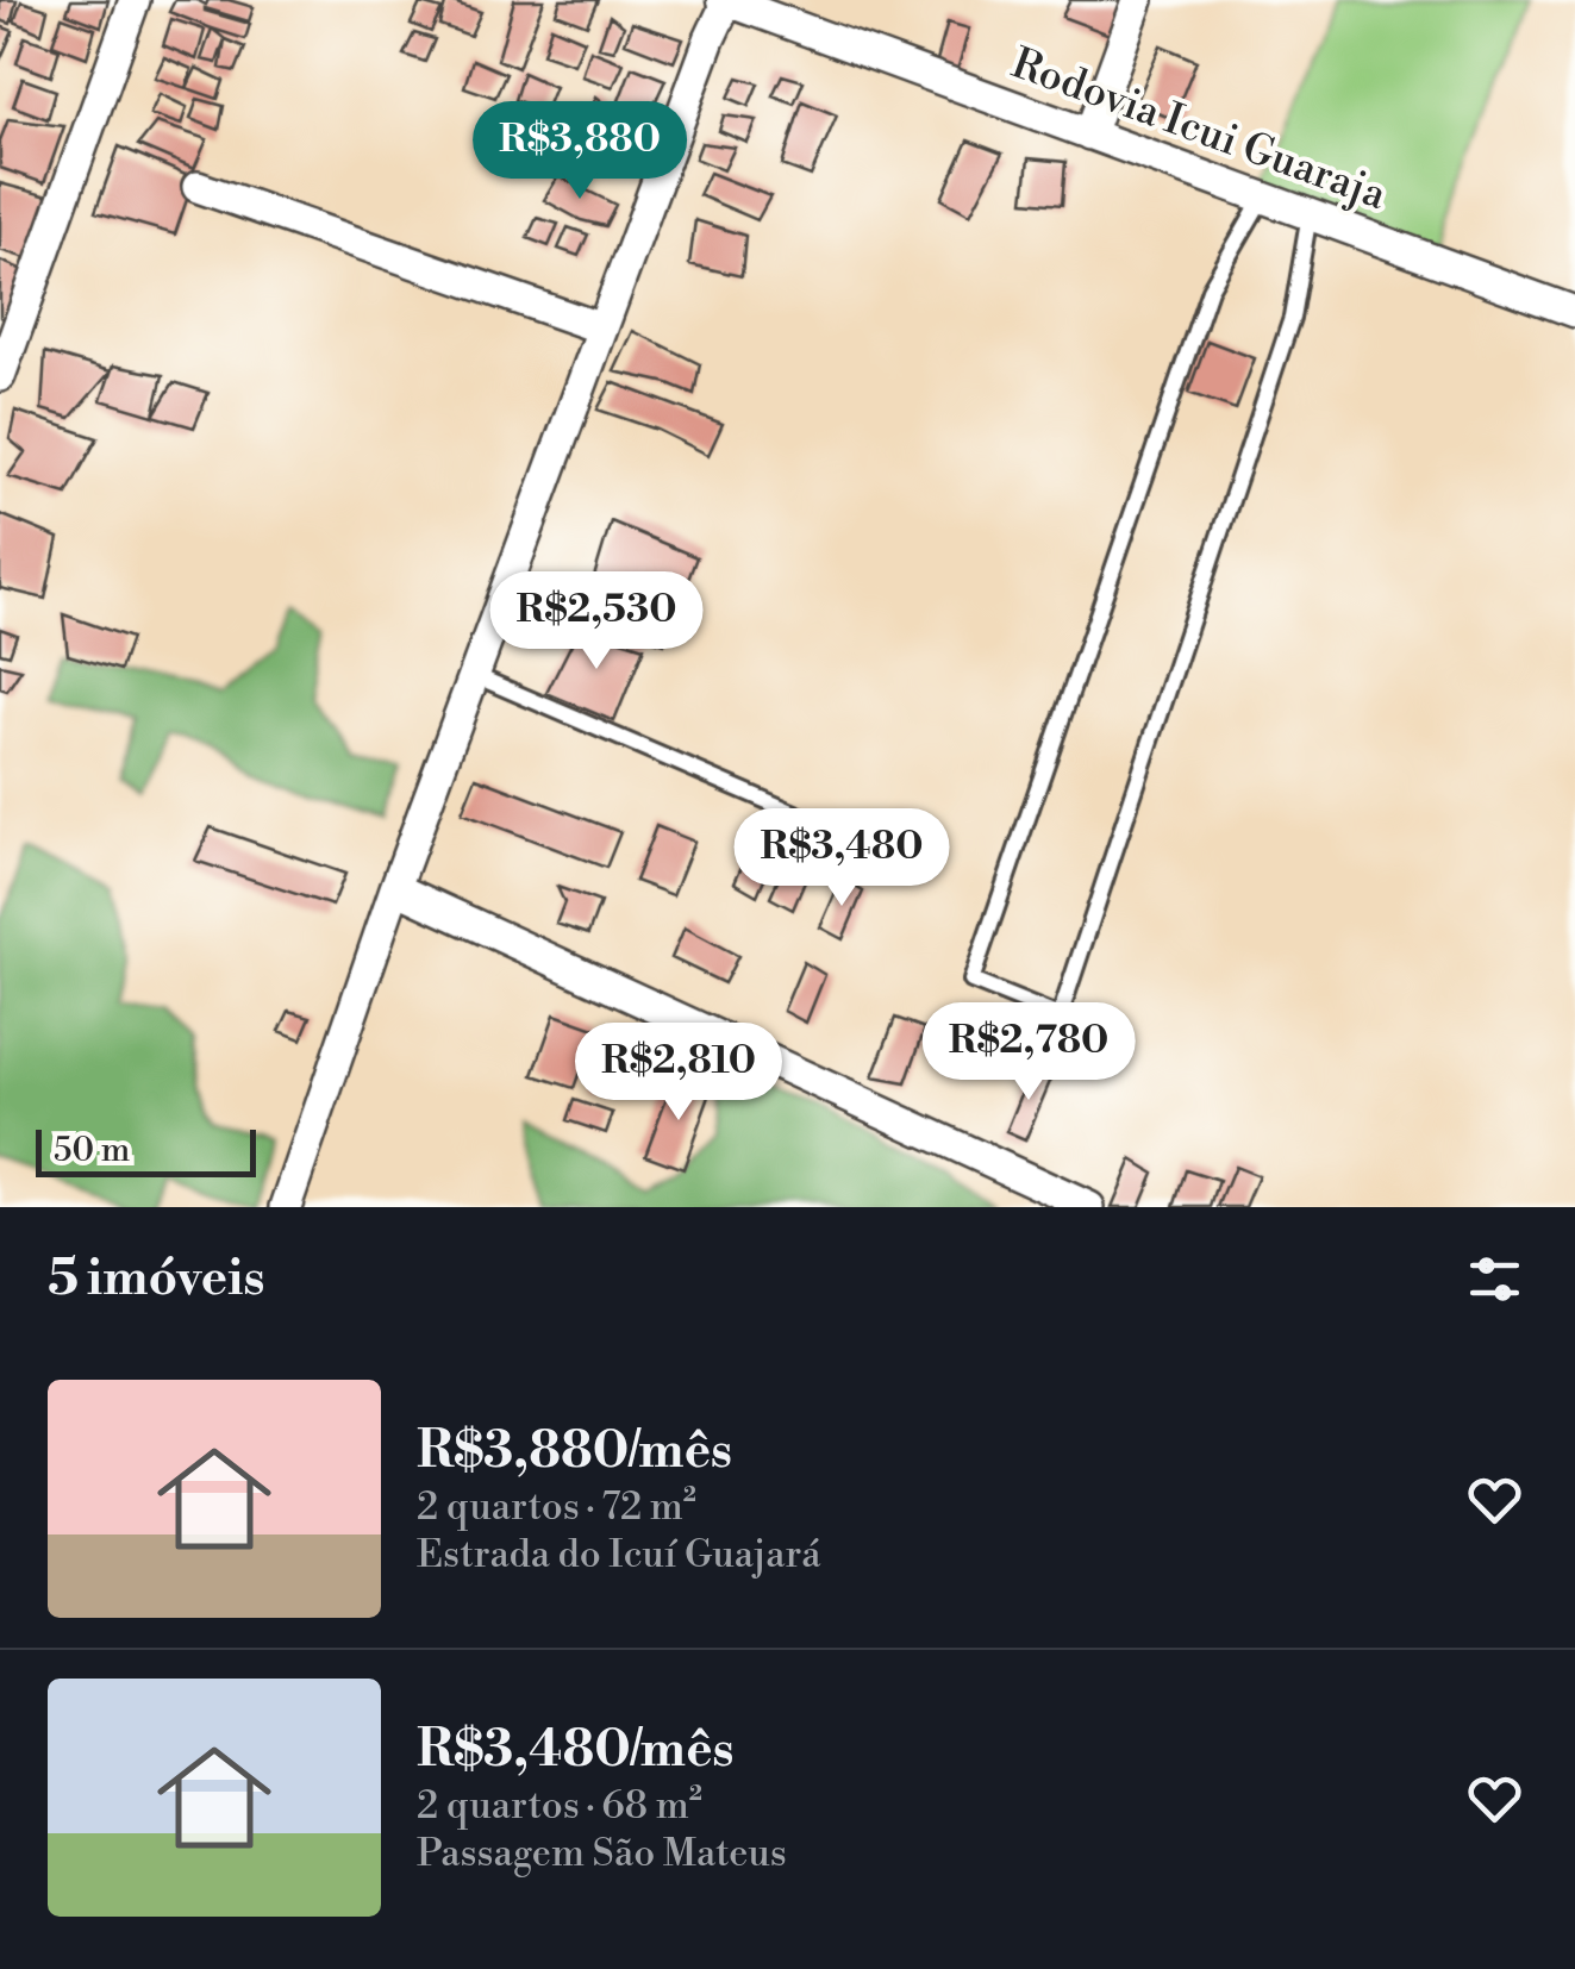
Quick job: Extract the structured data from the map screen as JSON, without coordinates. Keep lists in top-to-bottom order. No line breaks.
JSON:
{"streets":{"street":["Rodovia Icui Guaraja"]},"scale_bar":"50 m","page":{"price":["R$3,880","R$2,530","R$3,480","R$2,780","R$2,810"],"scale":"50 m","heading":"5 imóveis","list":[{"name":"R$3,880/mês","note":"2 quartos · 72 m² · Estrada do Icuí Guajará"},{"name":"R$3,480/mês","note":"2 quartos · 68 m² · Passagem São Mateus"}]}}
